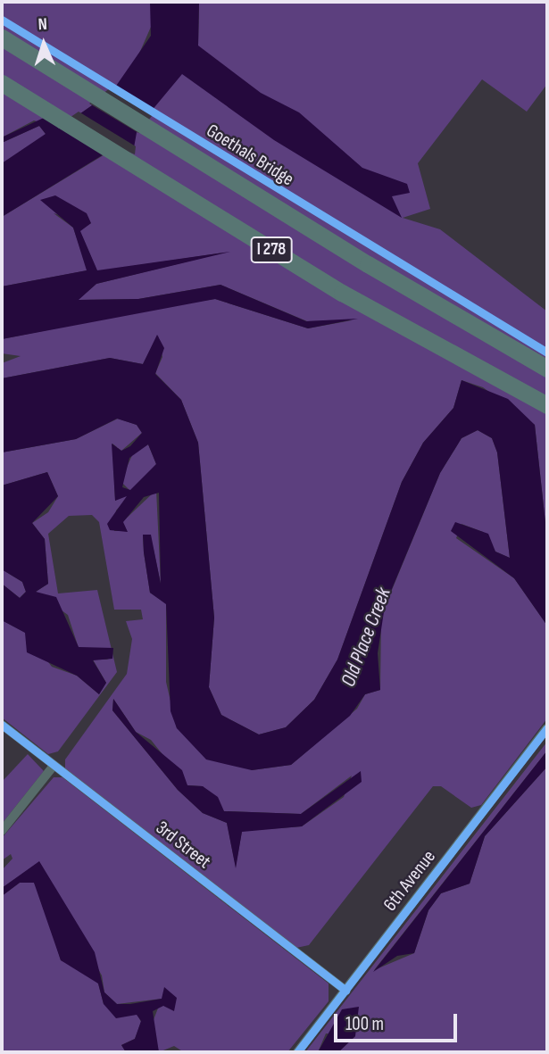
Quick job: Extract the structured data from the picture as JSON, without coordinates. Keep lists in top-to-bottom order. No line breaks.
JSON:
{"streets":{"highway":["Goethals Bridge","I 278"],"street":["3rd Street","6th Avenue"]},"crossings":[["3rd Street","6th Avenue"]],"water":["Old Place Creek"],"scale_bar":"100 m","north":"top"}
